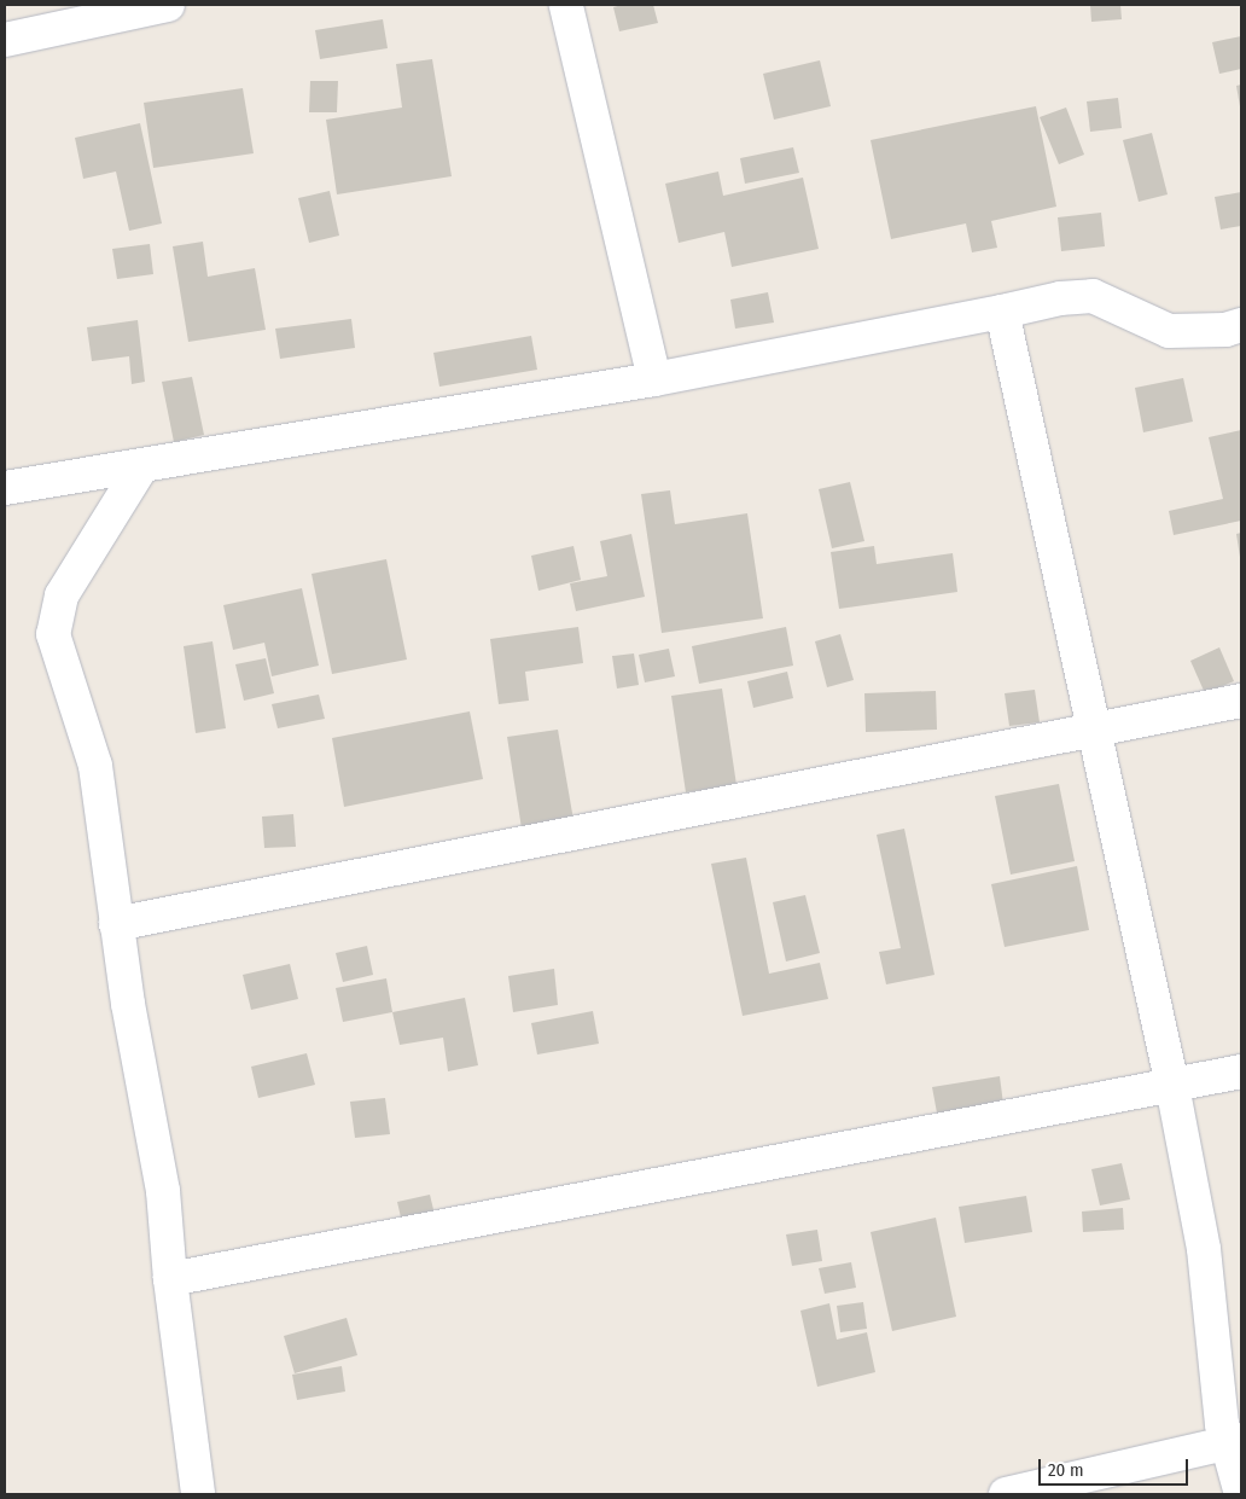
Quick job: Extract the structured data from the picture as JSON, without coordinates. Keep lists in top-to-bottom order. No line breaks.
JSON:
{"scale_bar":"20 m"}
